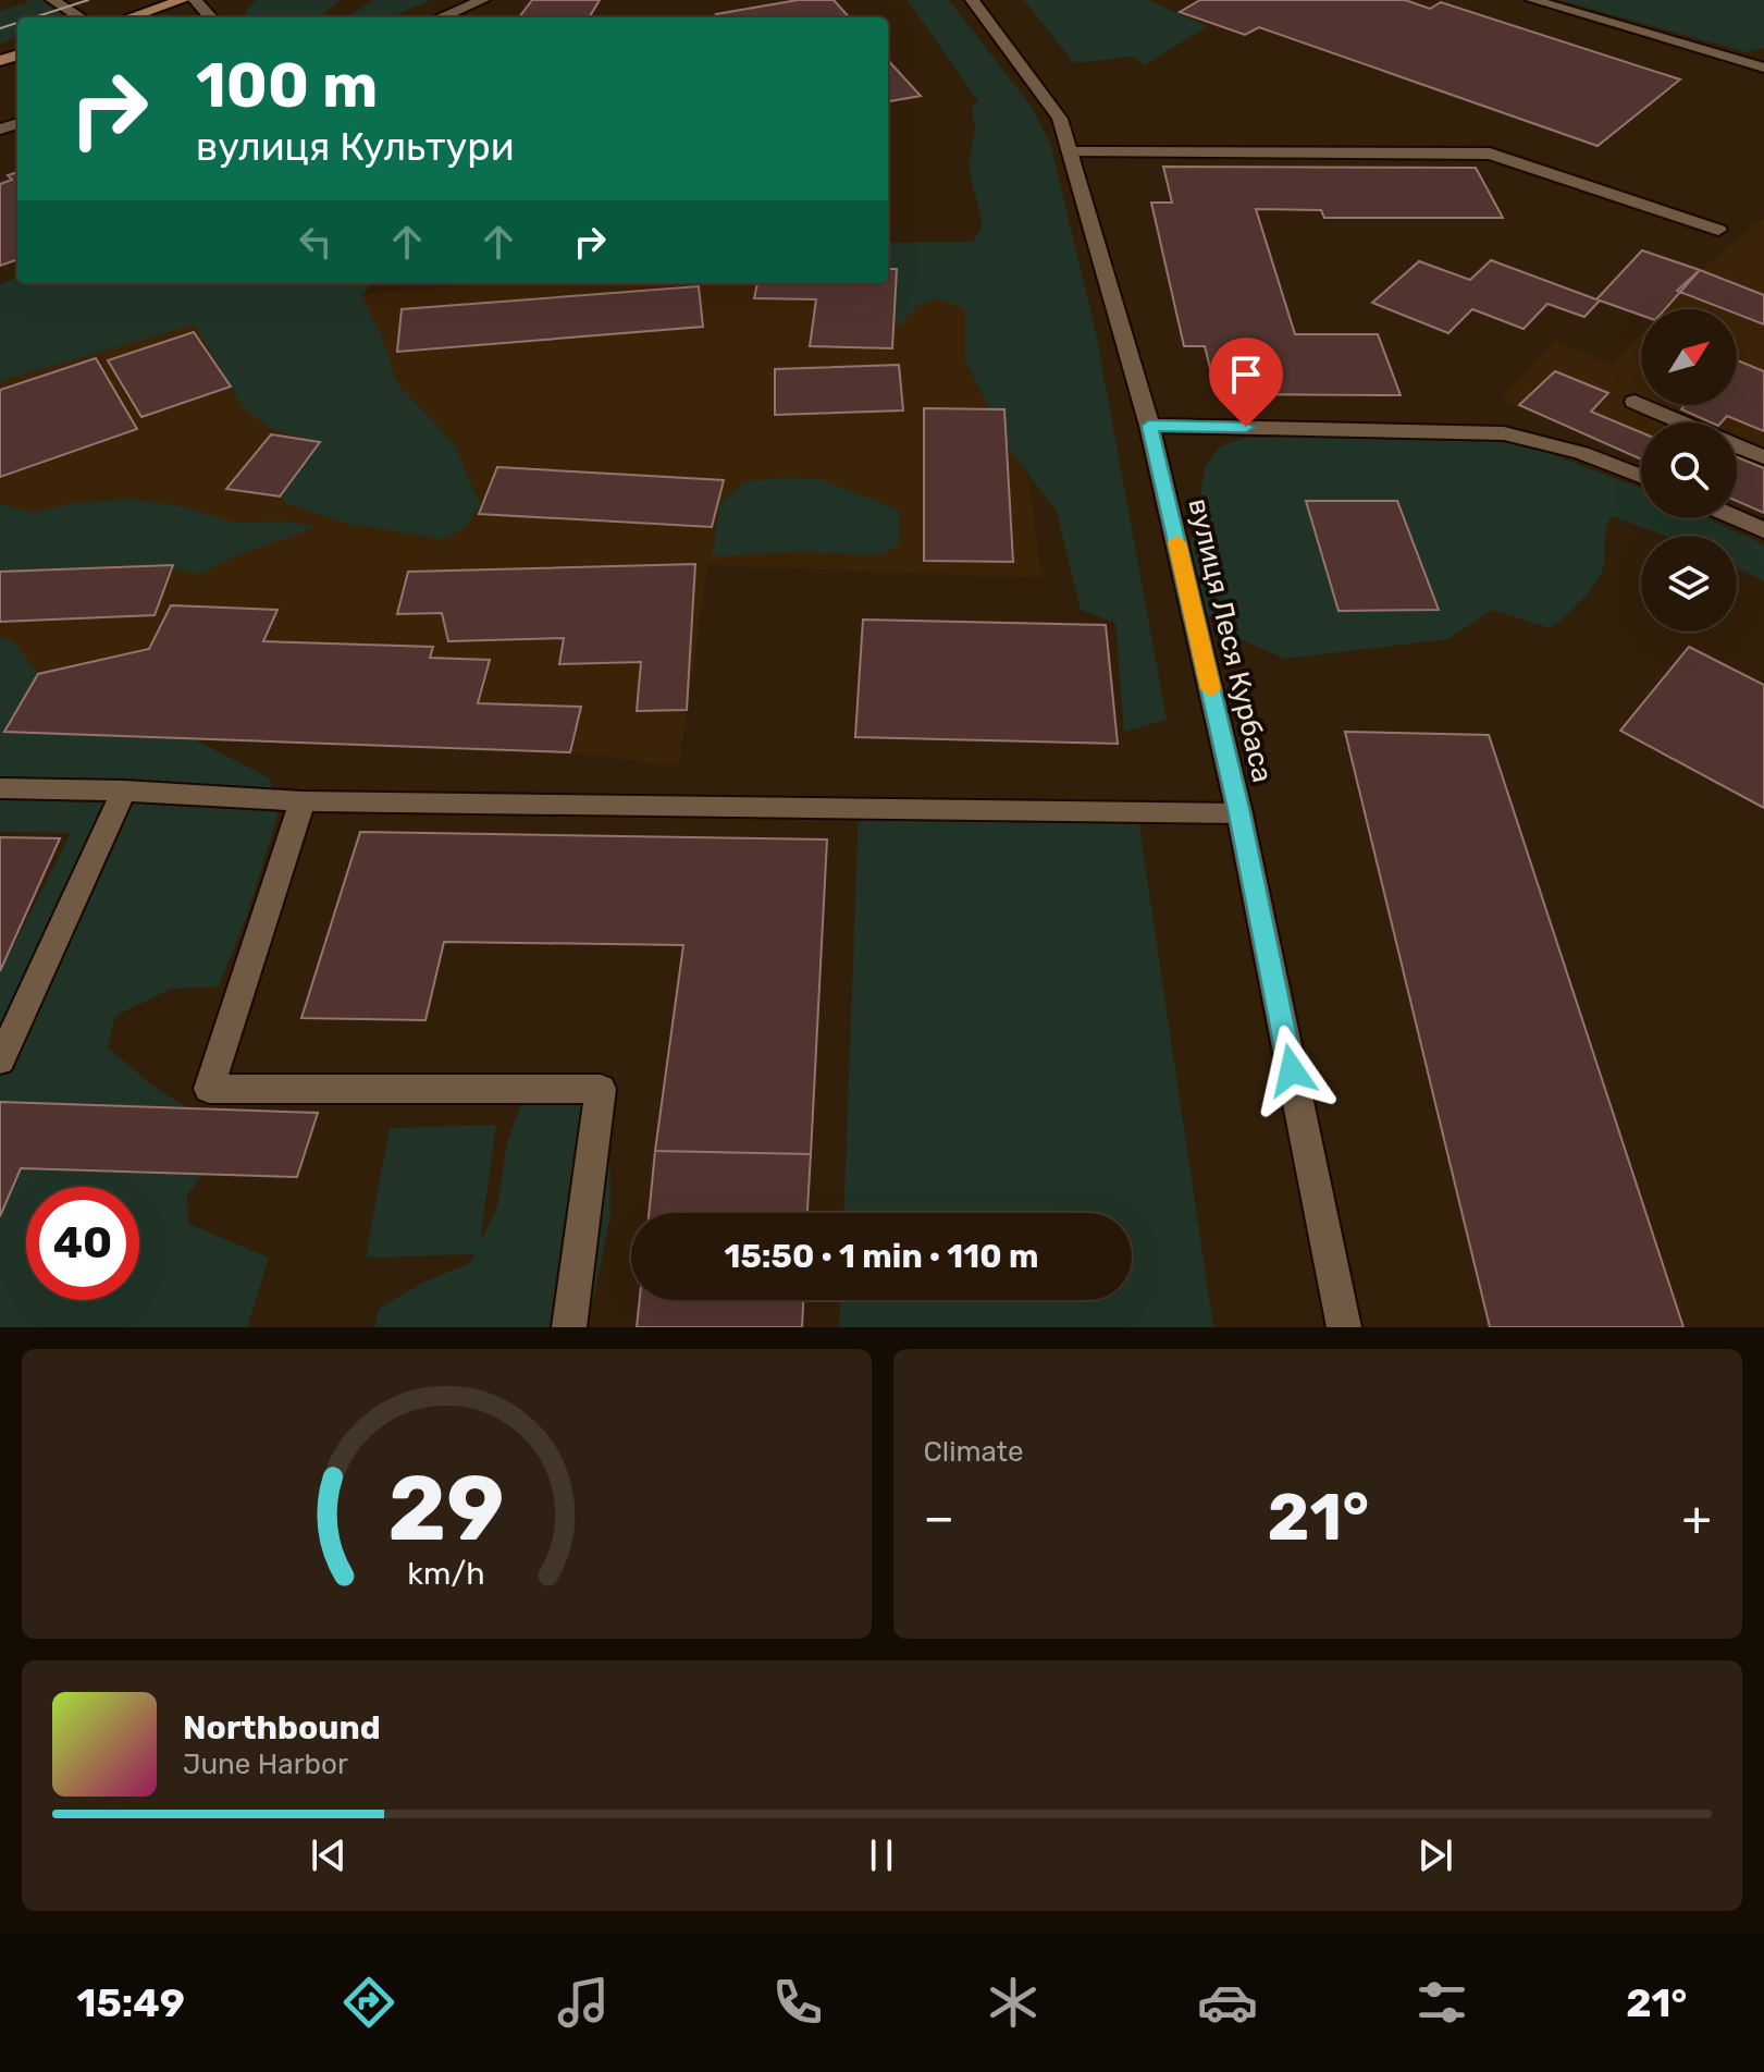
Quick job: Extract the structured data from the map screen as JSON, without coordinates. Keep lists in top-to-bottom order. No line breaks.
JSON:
{"streets":{"street":["вулиця Леся Курбаса"]},"north":"top right","page":{"turn":["100 m","вулиця Культури"],"limit":"40","trip":"15:50 · 1 min · 110 m","tile":"Climate","heat":["−","21°","+"],"song":["Northbound","June Harbor"],"tabs":["15:49","21°"],"gauge":["29","km/h"]}}
